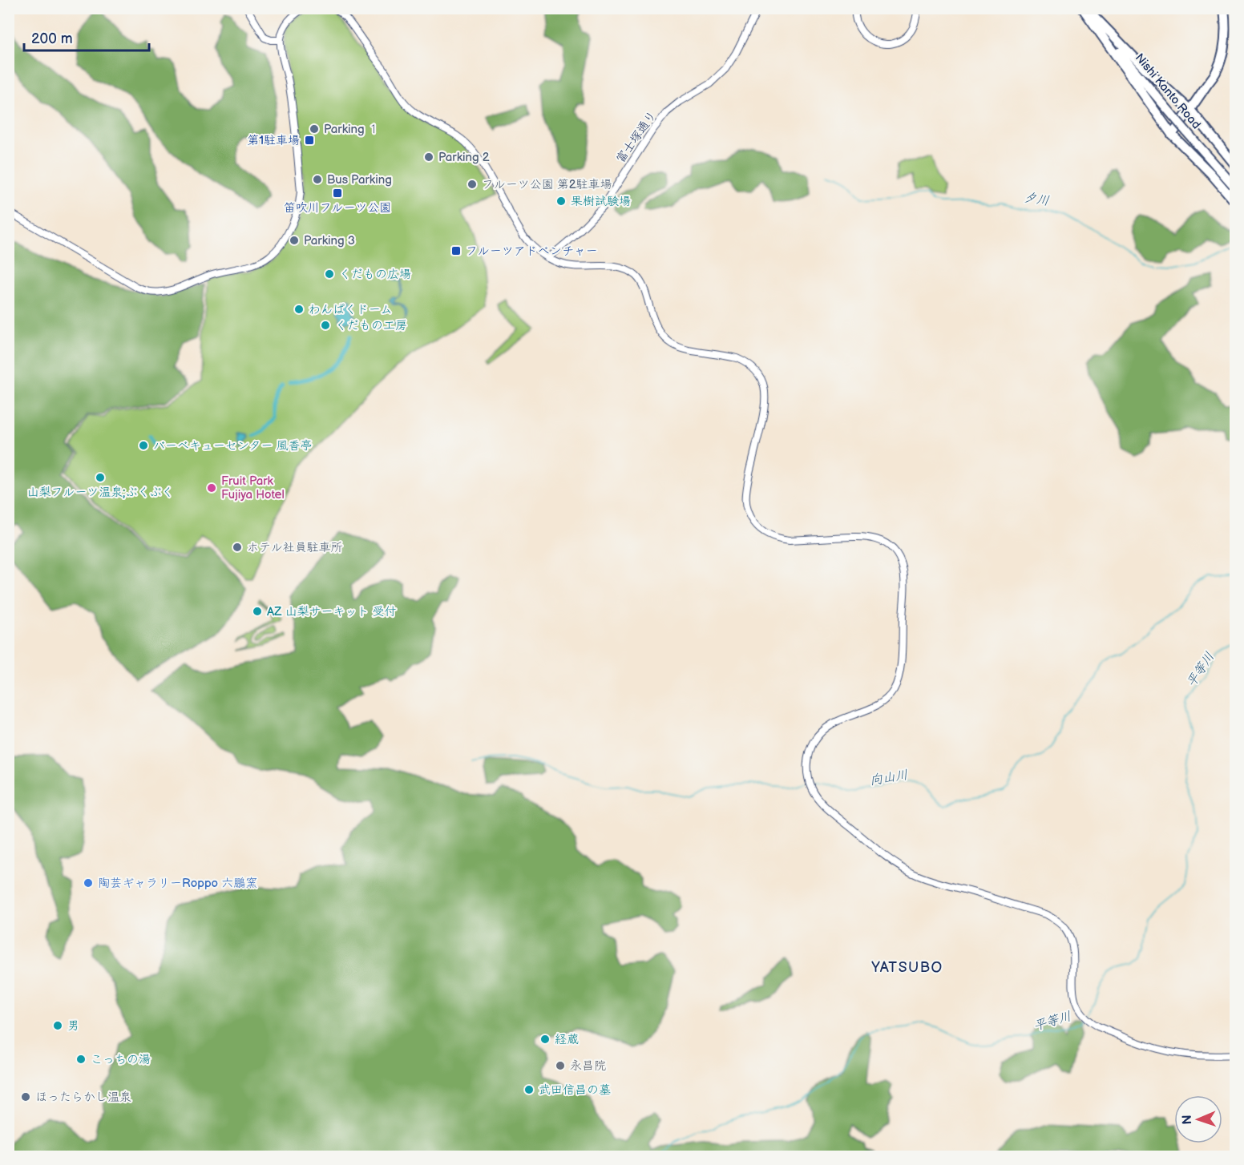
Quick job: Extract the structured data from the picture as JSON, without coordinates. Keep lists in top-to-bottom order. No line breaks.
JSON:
{"streets":{"highway":["Nishi Kanto Road"],"street":["富士塚通り"]},"districts":["YATSUBO"],"water":["夕川","平等川","向山川"],"places":{"other":["Parking １","Parking 2","Bus Parking","フルーツ公園 第2駐車場","果樹試験場","Parking 3","くだもの広場","わんぱくドーム","くだもの工房","バーベキューセンター 風香亭","山梨フルーツ温泉;ぷくぷく","Fruit Park Fujiya Hotel","ホテル社員駐車所","AZ 山梨サーキット 受付","陶芸ギャラリーRoppo 六鵬窯","男","経蔵","こっちの湯","永昌院","武田信昌の墓","ほったらかし温泉"],"transit":["第1駐車場","笛吹川フルーツ公園","フルーツアドベンチャー"]},"scale_bar":"200 m","north":"left"}
